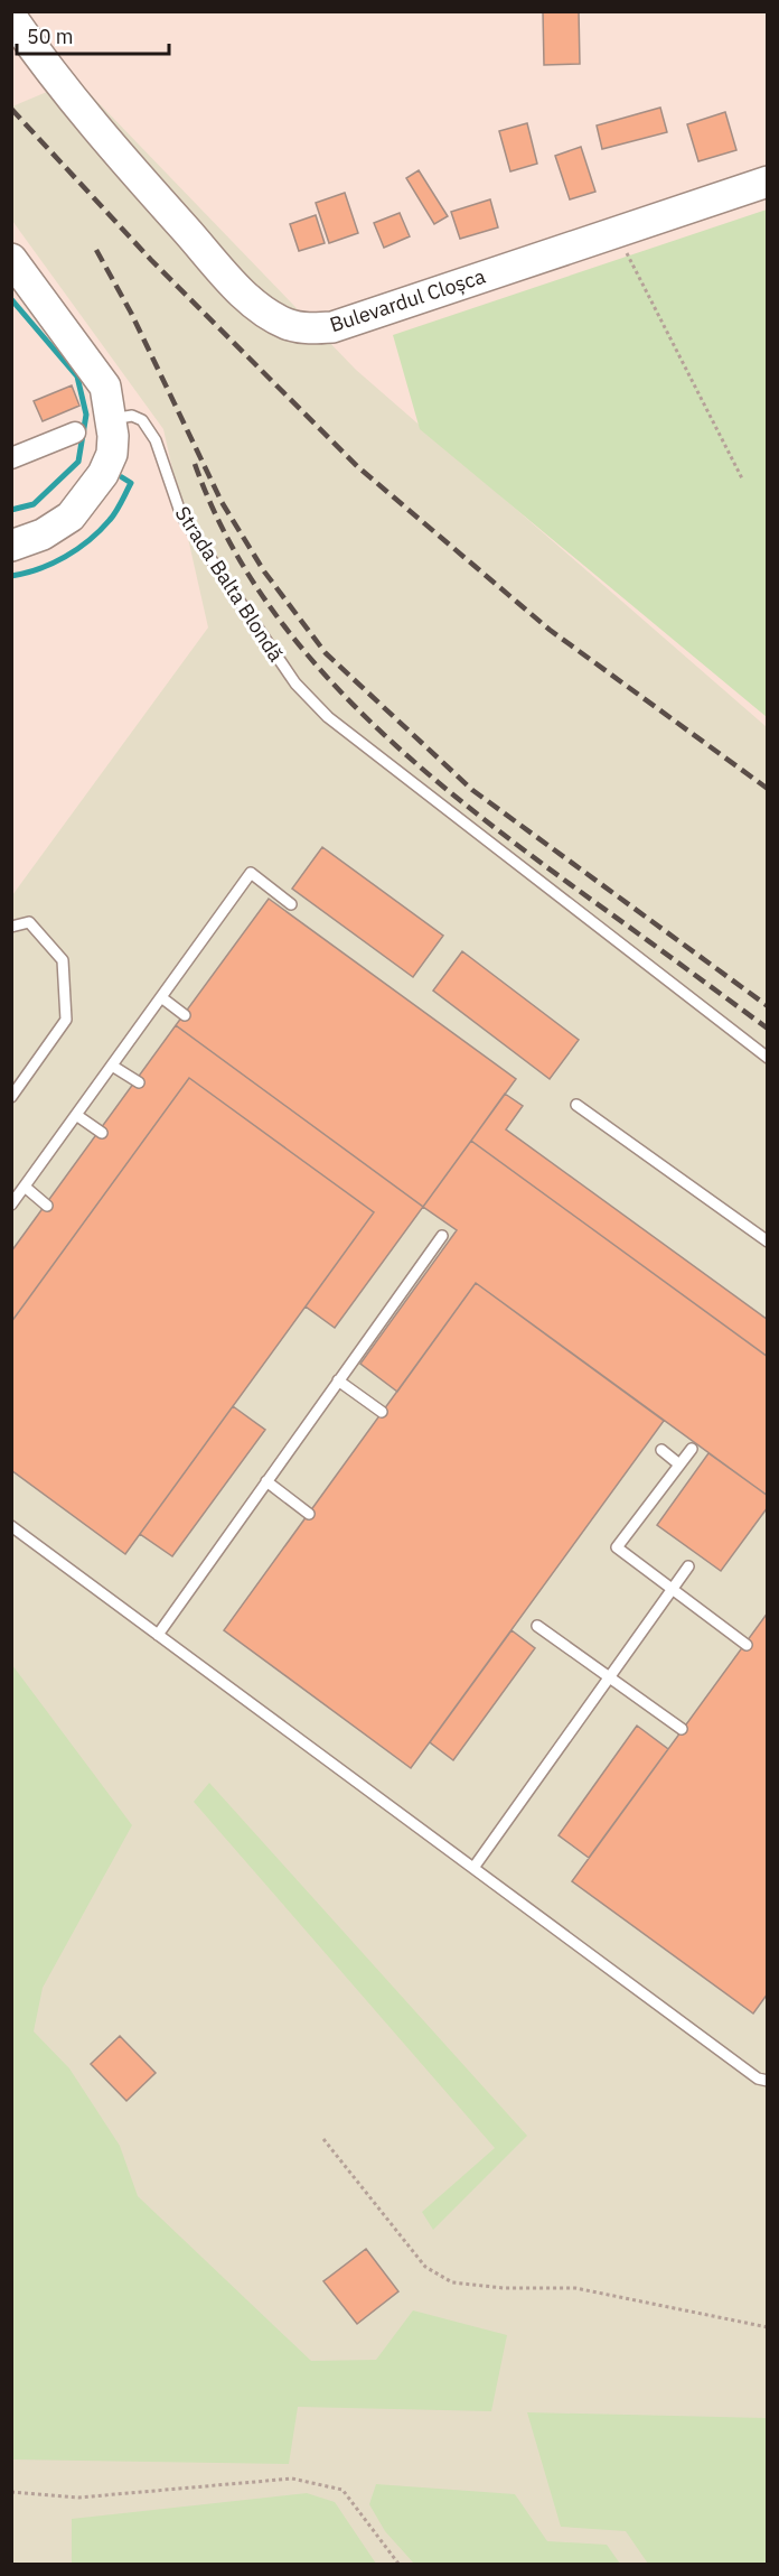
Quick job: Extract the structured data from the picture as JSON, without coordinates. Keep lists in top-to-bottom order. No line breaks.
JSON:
{"streets":{"main road":["Bulevardul Cloșca"],"lane":["Strada Balta Blondă"]},"scale_bar":"50 m"}
